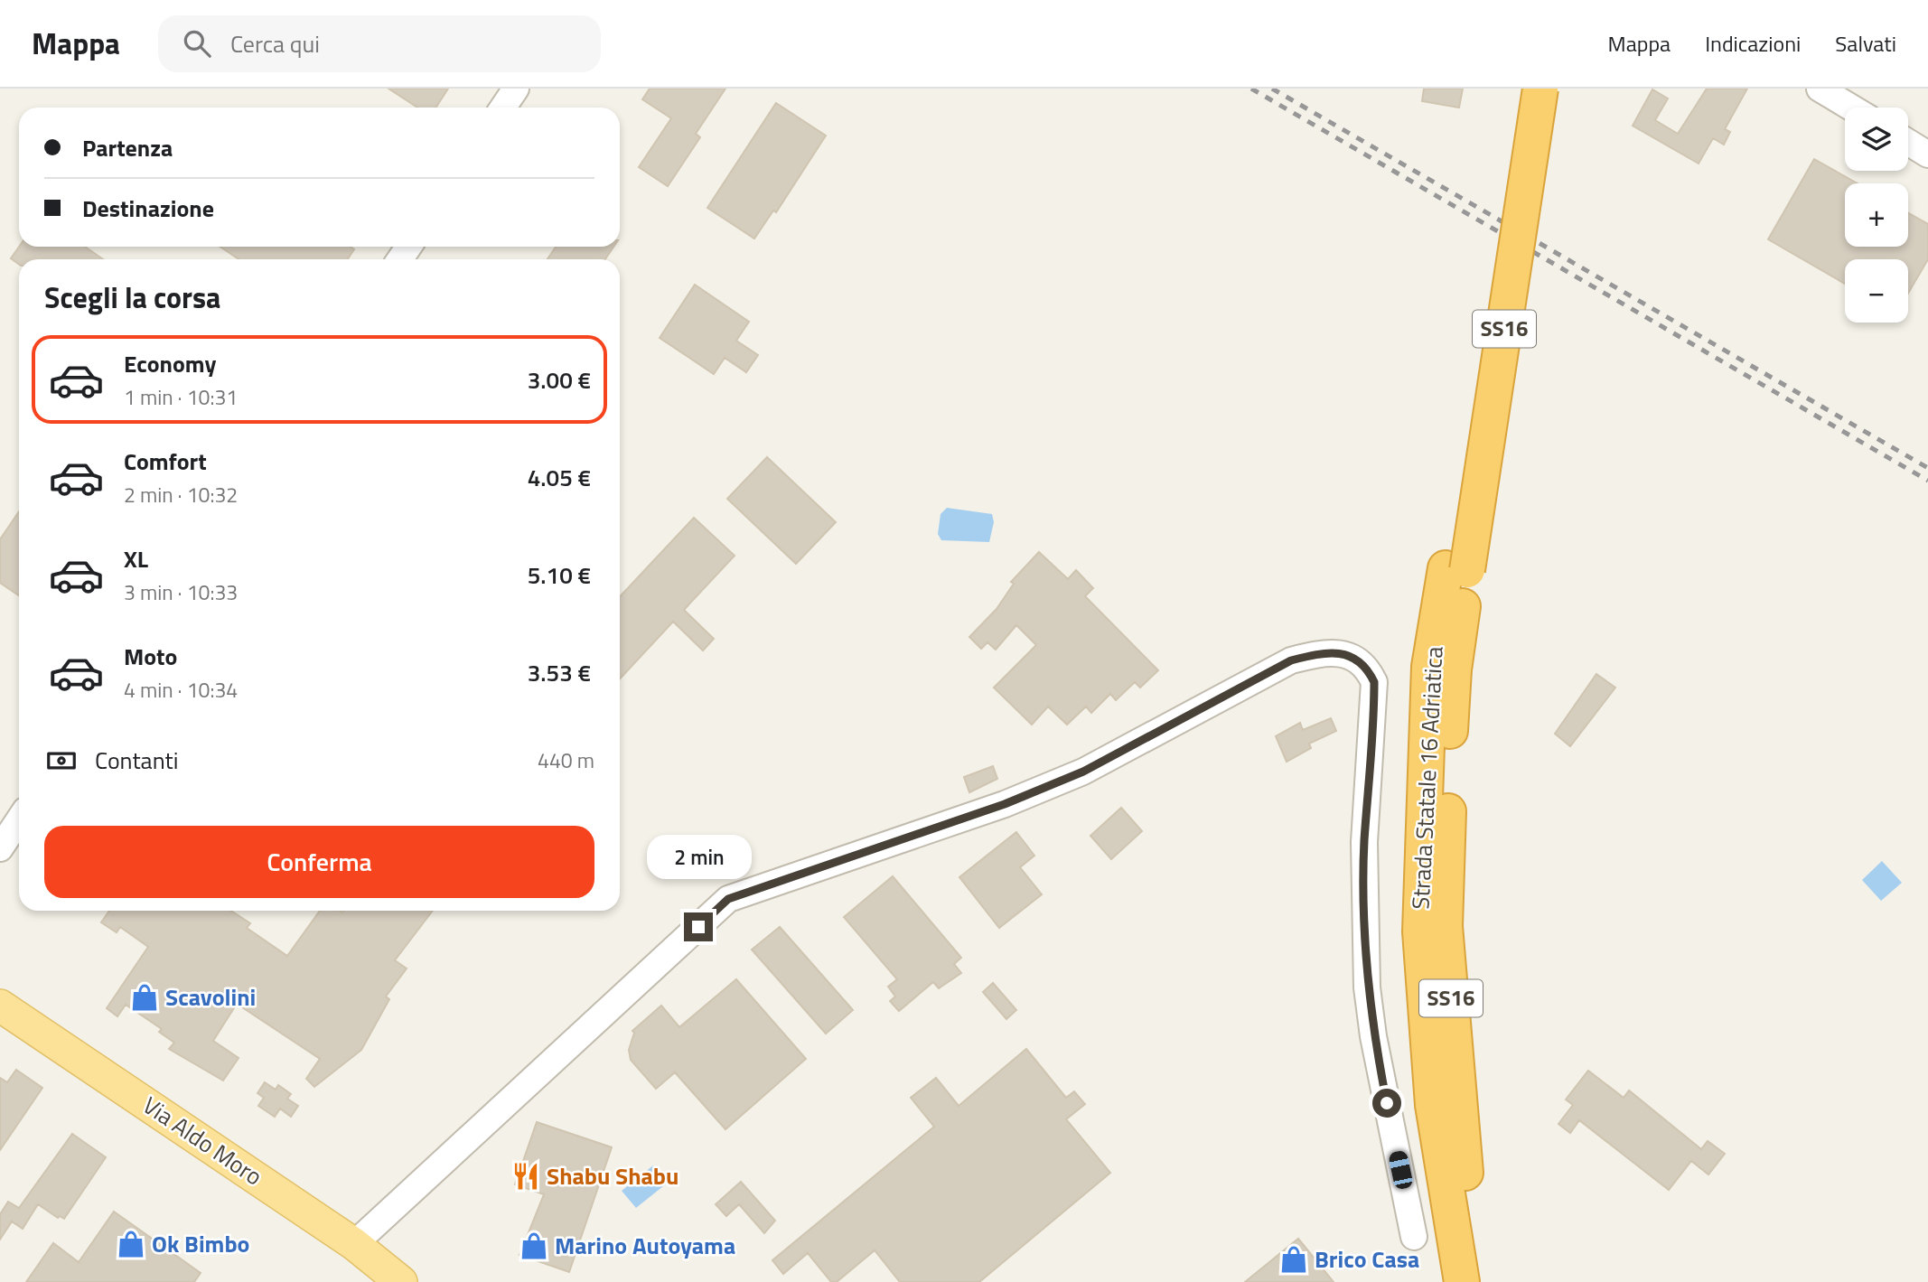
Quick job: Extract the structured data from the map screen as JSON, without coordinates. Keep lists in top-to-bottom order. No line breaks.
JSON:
{"streets":{"highway":["SS16","Strada Statale 16 Adriatica"],"main road":["Via Aldo Moro"]},"places":{"shop":["Scavolini","Ok Bimbo","Marino Autoyama","Brico Casa"],"restaurant":["Shabu Shabu"]},"page":{"header":"Mappa","search":"Cerca qui","nav":["Mappa","Indicazioni","Salvati"],"map_buttons":["+","−"],"banner":["Partenza","Destinazione"],"heading":"Scegli la corsa","list":[{"name":"Economy","note":"1 min · 10:31","value":"3.00 €"},{"name":"Comfort","note":"2 min · 10:32","value":"4.05 €"},{"name":"XL","note":"3 min · 10:33","value":"5.10 €"},{"name":"Moto","note":"4 min · 10:34","value":"3.53 €"}],"pay":["Contanti","440 m"],"buttons":"Conferma","bubble":"2 min"}}
